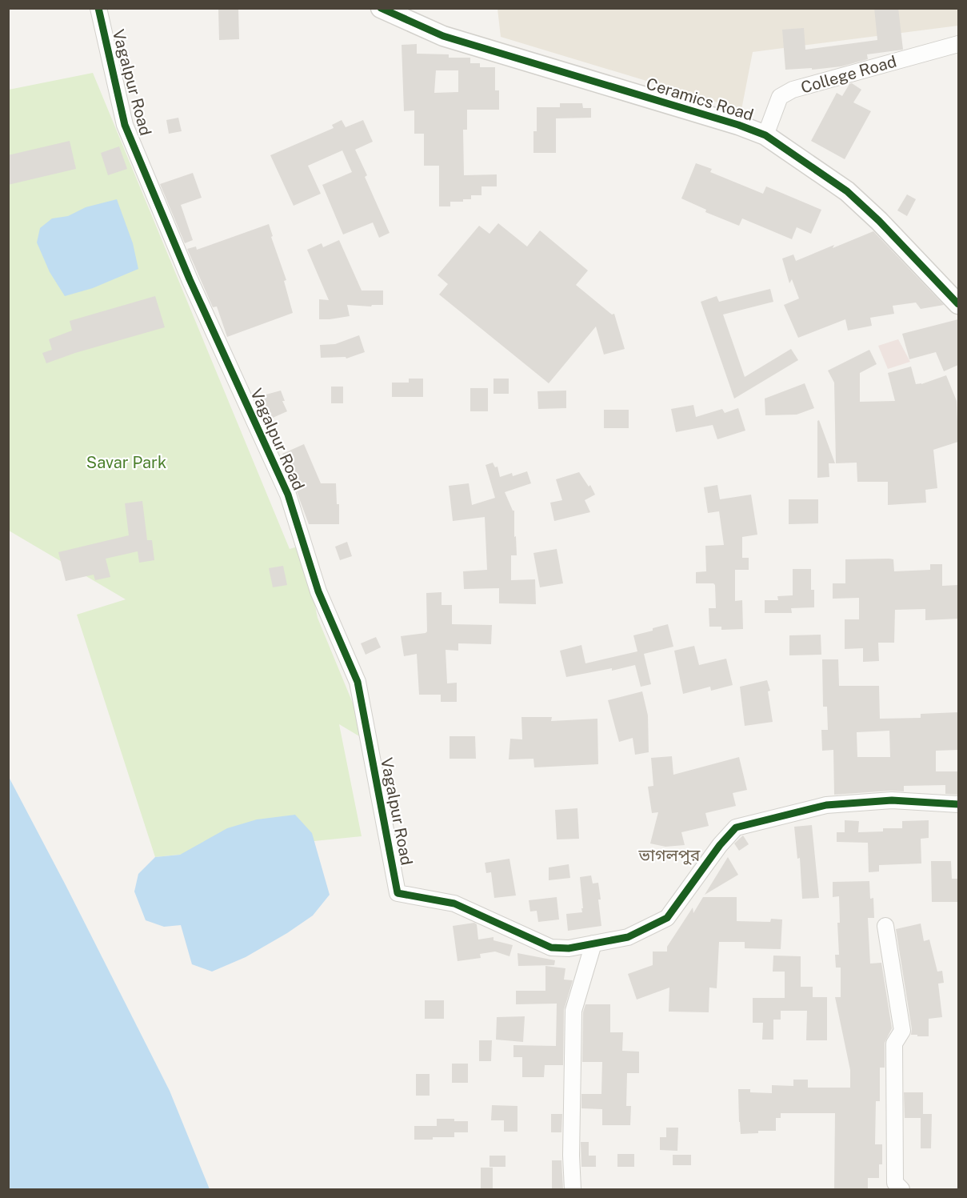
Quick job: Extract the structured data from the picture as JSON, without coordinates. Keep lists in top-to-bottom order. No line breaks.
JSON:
{"streets":{"street":["College Road","Vagalpur Road","Ceramics Road"]},"crossings":[["College Road","Ceramics Road"]],"districts":["ভাগলপুর"],"parks":["Savar Park"]}
